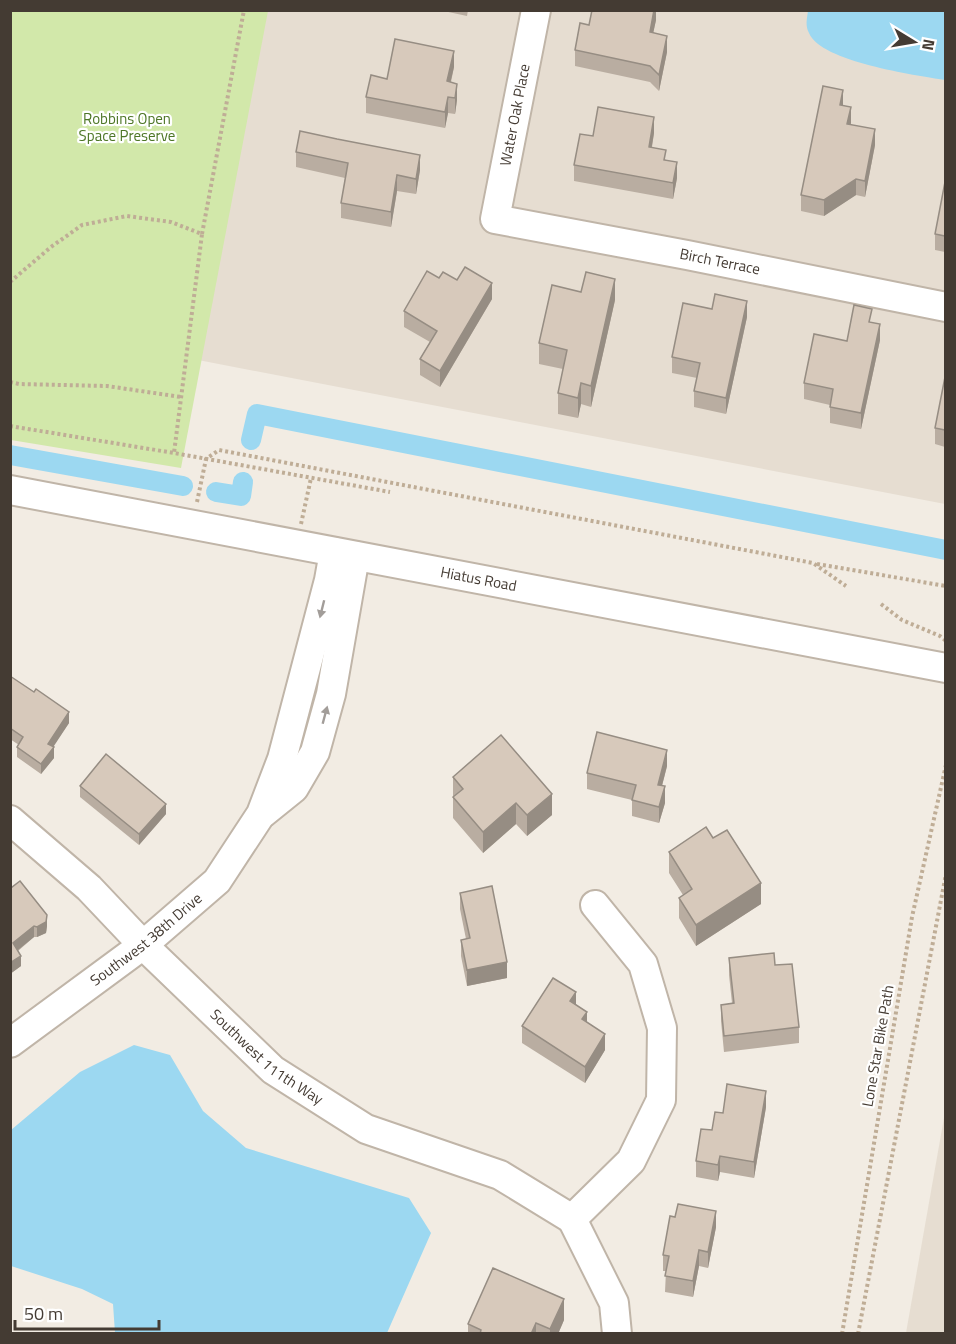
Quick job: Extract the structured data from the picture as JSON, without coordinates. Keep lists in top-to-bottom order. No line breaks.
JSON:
{"streets":{"street":["Water Oak Place","Birch Terrace","Hiatus Road","Southwest 38th Drive","Southwest 111th Way"],"path":["Lone Star Bike Path"]},"crossings":[["Water Oak Place","Birch Terrace"],["Hiatus Road","Southwest 38th Drive"],["Southwest 38th Drive","Southwest 111th Way"]],"parks":["Robbins Open Space Preserve"],"scale_bar":"50 m","north":"right"}
